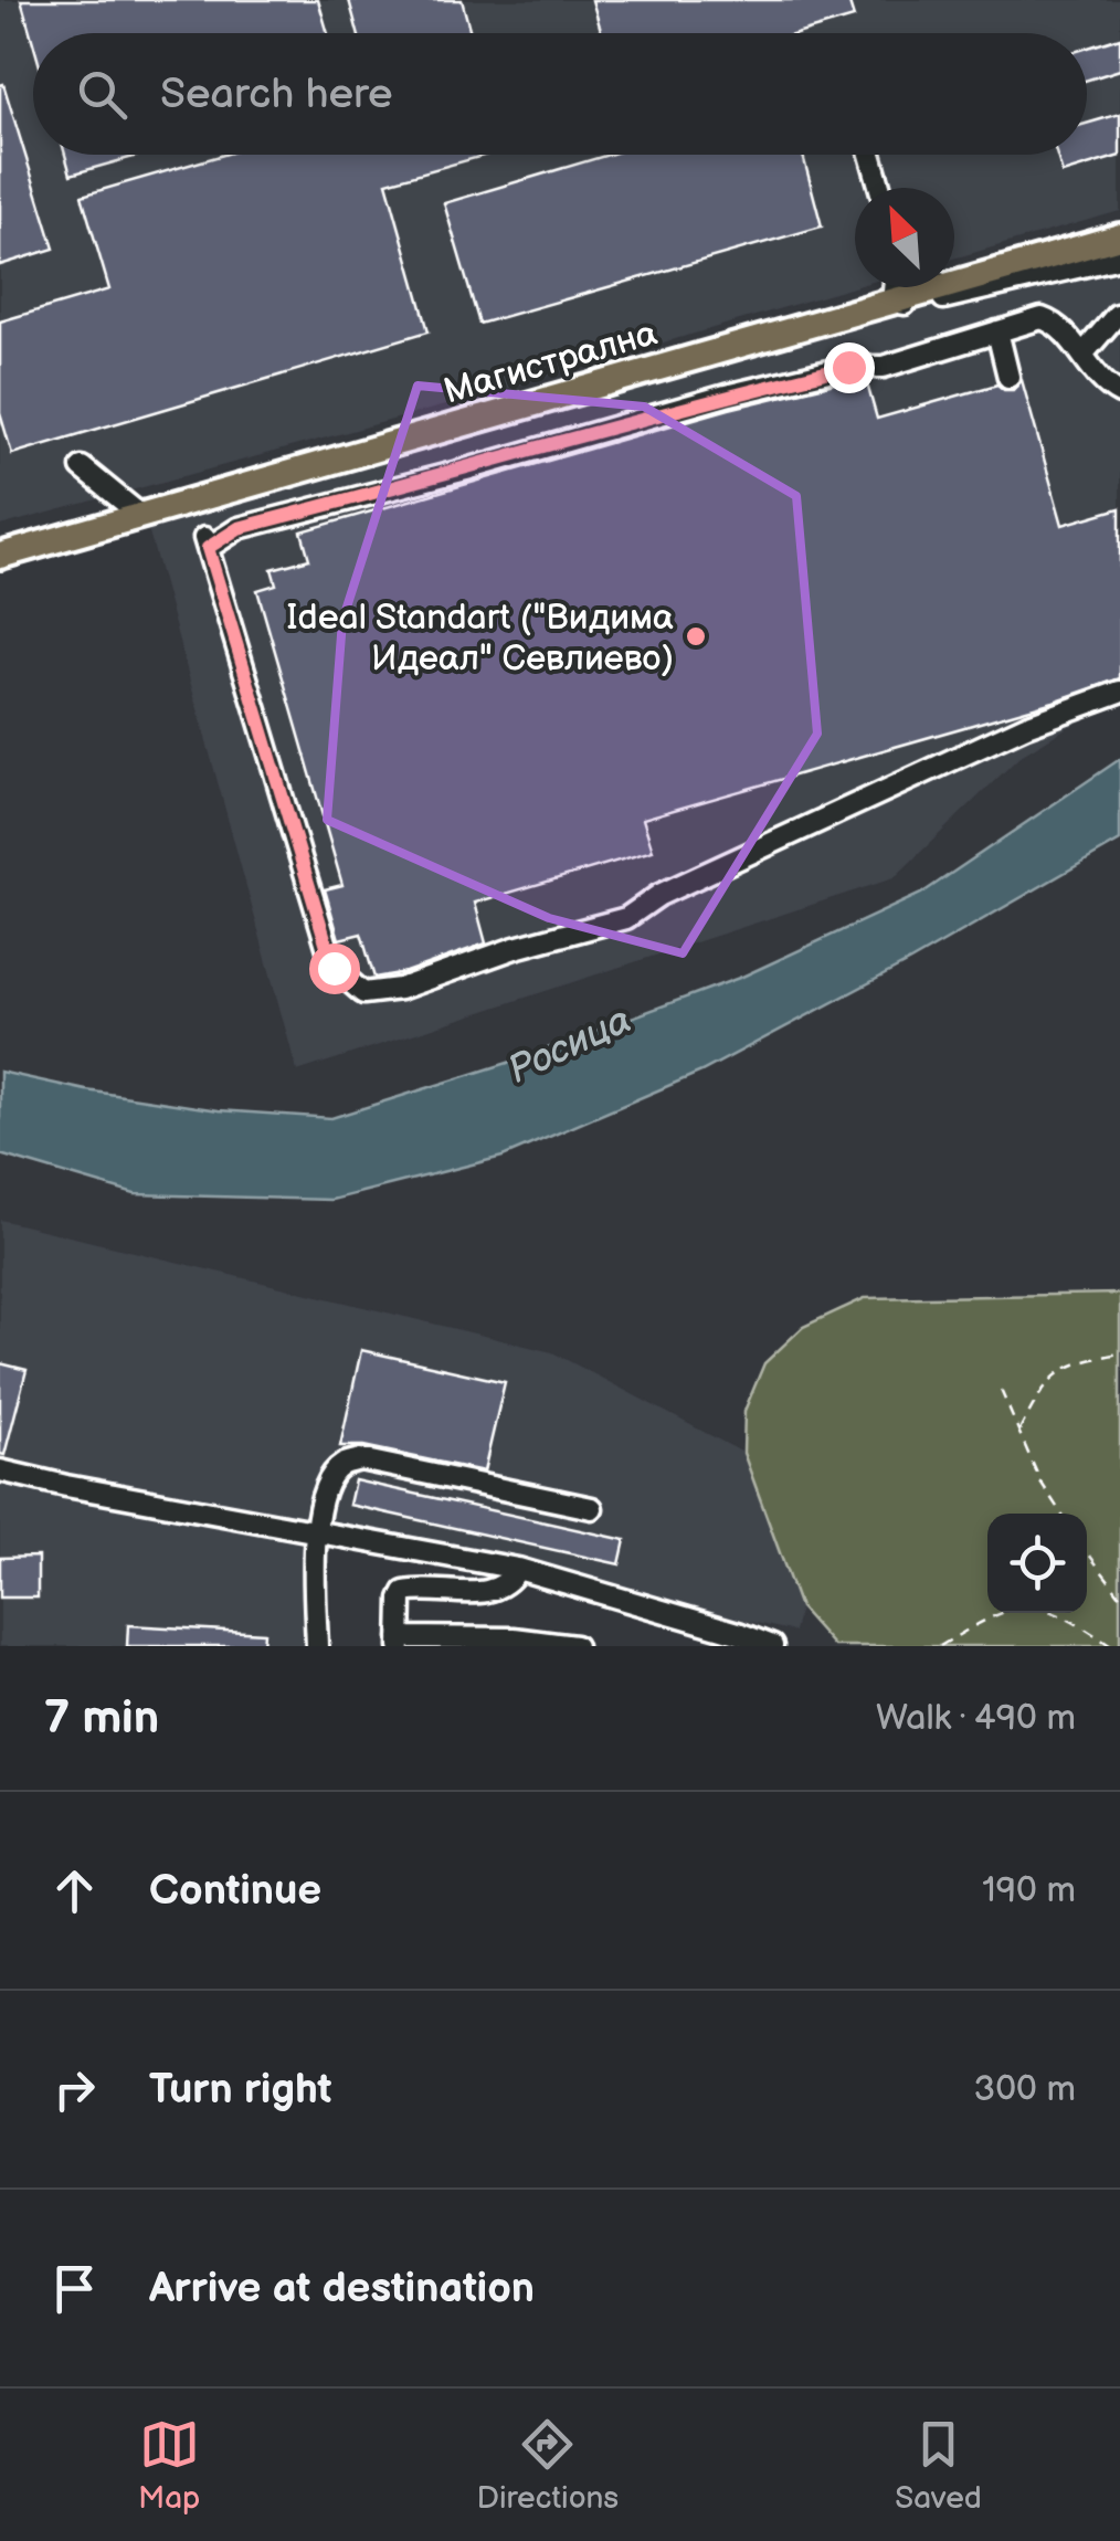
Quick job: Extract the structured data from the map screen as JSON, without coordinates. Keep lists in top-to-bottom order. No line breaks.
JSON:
{"streets":{"main road":["Магистрална"]},"water":["Росица"],"places":["Ideal Standart (\"Видима Идеал\" Севлиево)"],"north":"top left","page":{"search":"Search here","heading":["7 min","Walk · 490 m"],"list":[["Continue","190 m"],["Turn right","300 m"],"Arrive at destination"],"nav":["Map","Directions","Saved"]}}
